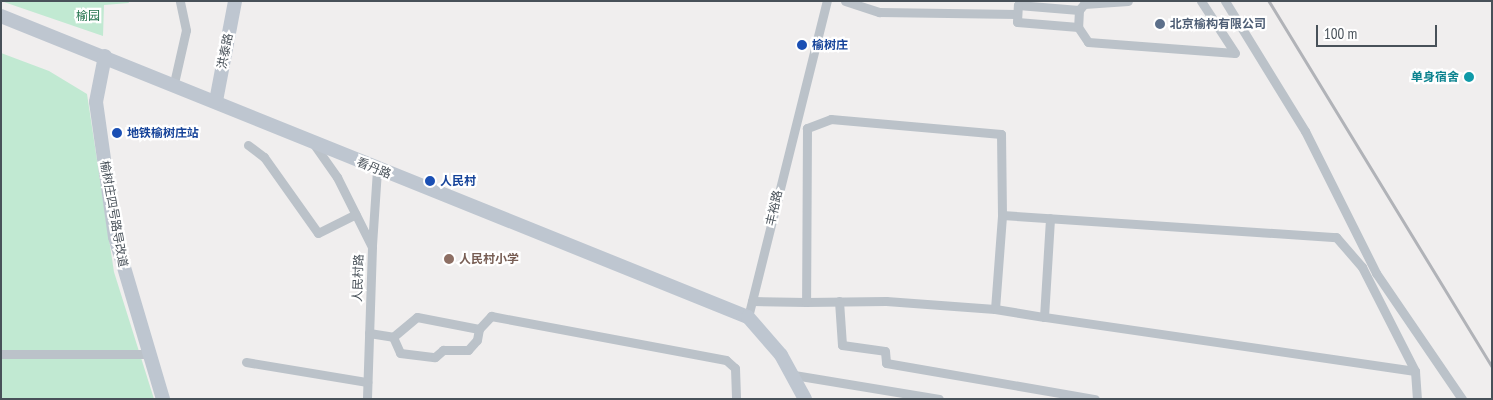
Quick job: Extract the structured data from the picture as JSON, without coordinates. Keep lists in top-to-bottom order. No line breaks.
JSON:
{"streets":{"street":["洪泰路","看丹路","丰裕路","榆树庄四号路导改道","人民村路"]},"crossings":[["洪泰路","看丹路"],["看丹路","丰裕路"],["看丹路","榆树庄四号路导改道"],["看丹路","人民村路"]],"parks":["榆园"],"places":["北京榆构有限公司","榆树庄","单身宿舍","地铁榆树庄站","人民村","人民村小学"],"scale_bar":"100 m"}
